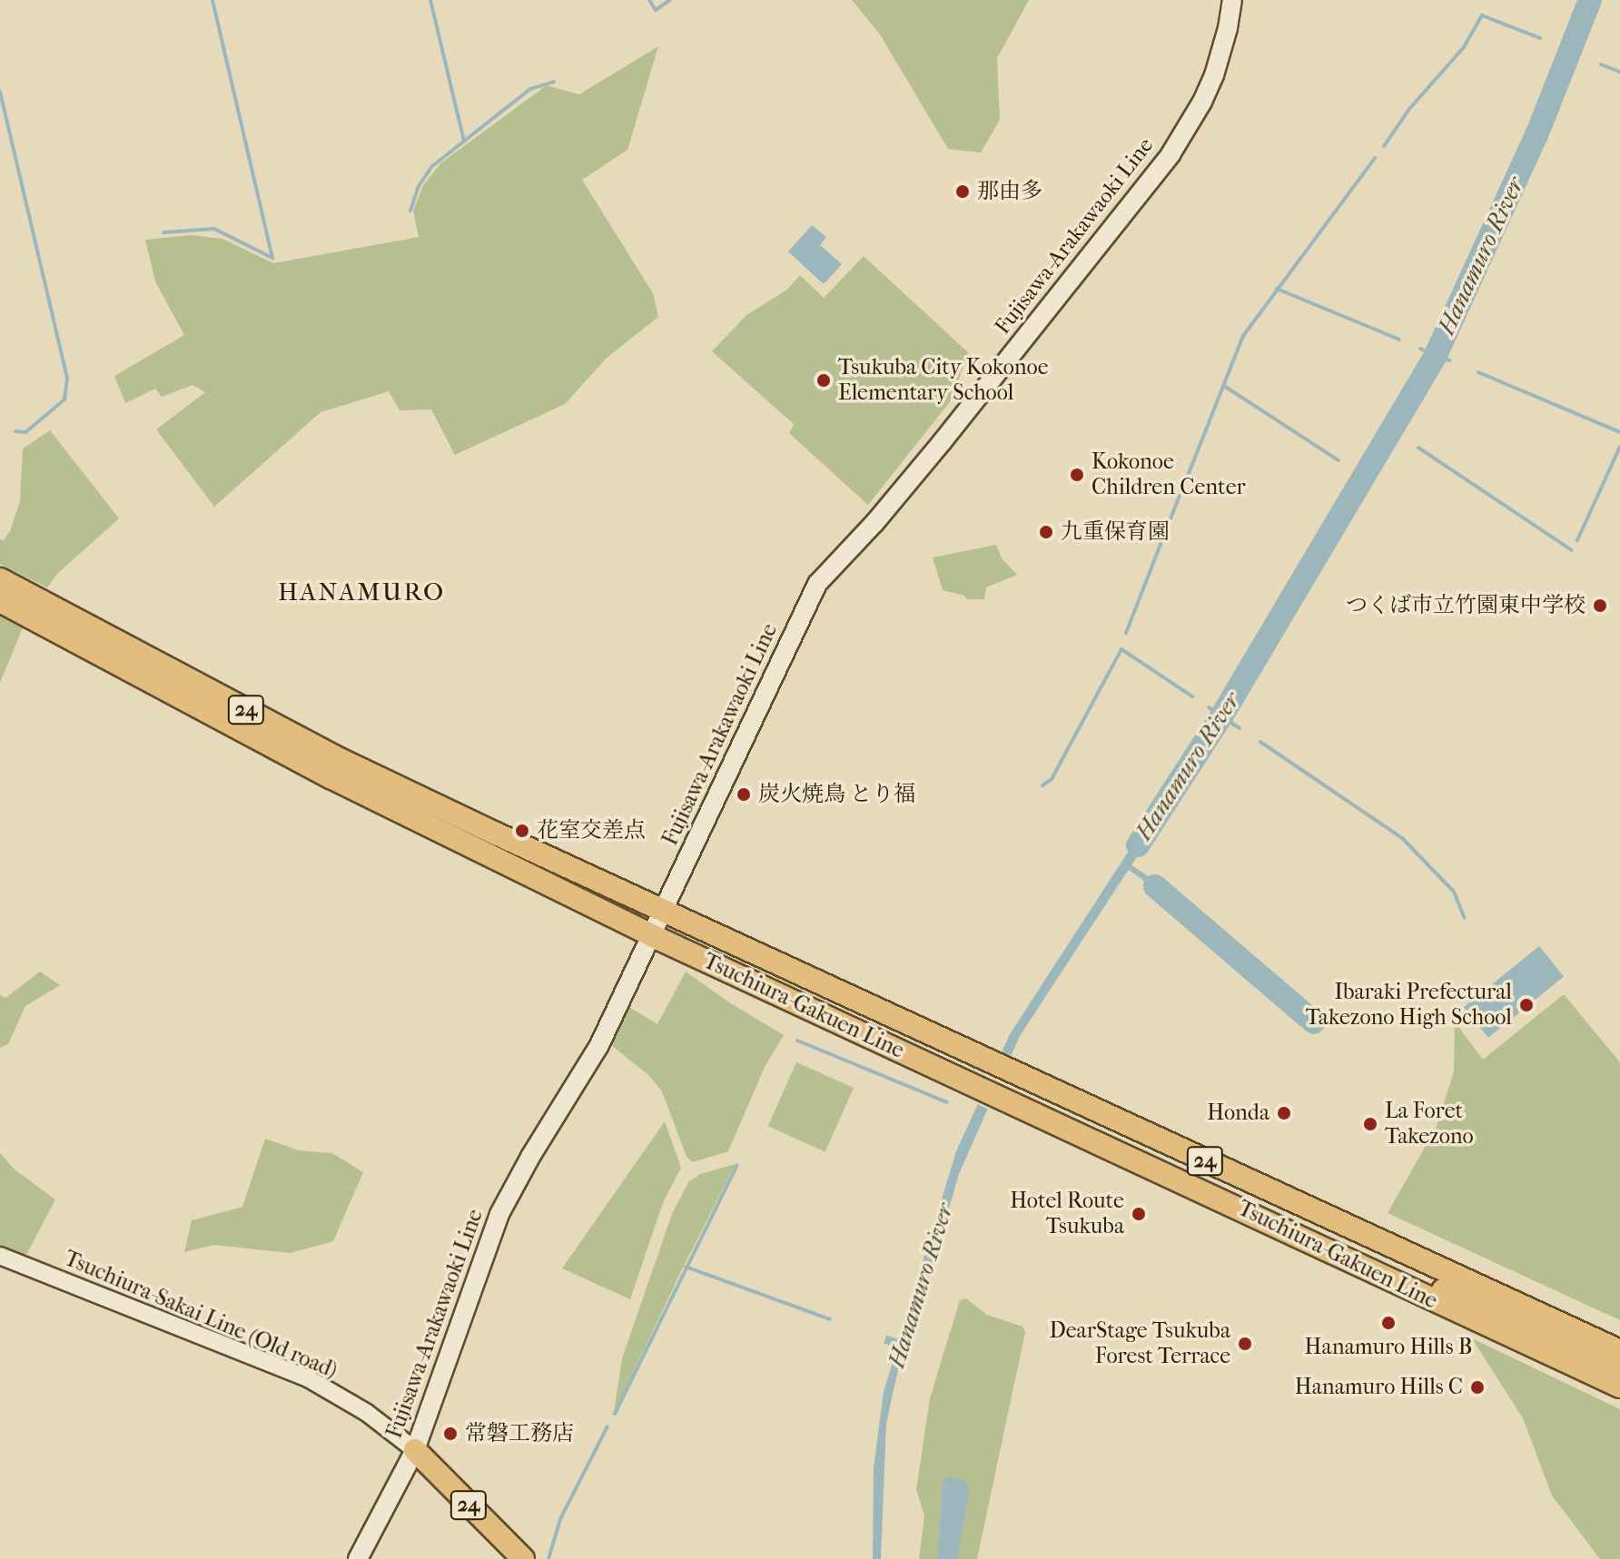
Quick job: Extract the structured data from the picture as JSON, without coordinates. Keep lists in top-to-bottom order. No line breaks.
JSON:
{"streets":{"main road":["Fujisawa-Arakawaoki Line","24","Tsuchiura-Gakuen Line"],"street":["Tsuchiura-Sakai Line (Old road)"]},"crossings":[["Fujisawa-Arakawaoki Line","24"],["Fujisawa-Arakawaoki Line","Tsuchiura-Gakuen Line"],["Fujisawa-Arakawaoki Line","Tsuchiura-Sakai Line (Old road)"],["24","Tsuchiura-Gakuen Line"],["24","Tsuchiura-Sakai Line (Old road)"]],"districts":["HANAMURO"],"water":["Hanamuro River"],"places":["那由多","Tsukuba City Kokonoe Elementary School","Kokonoe Children Center","九重保育園","つくば市立竹園東中学校","炭火焼鳥 とり福","花室交差点","Ibaraki Prefectural Takezono High School","Honda","La Foret Takezono","Hotel Route Tsukuba","Hanamuro Hills B","DearStage Tsukuba Forest Terrace","Hanamuro Hills C","常磐工務店"]}
